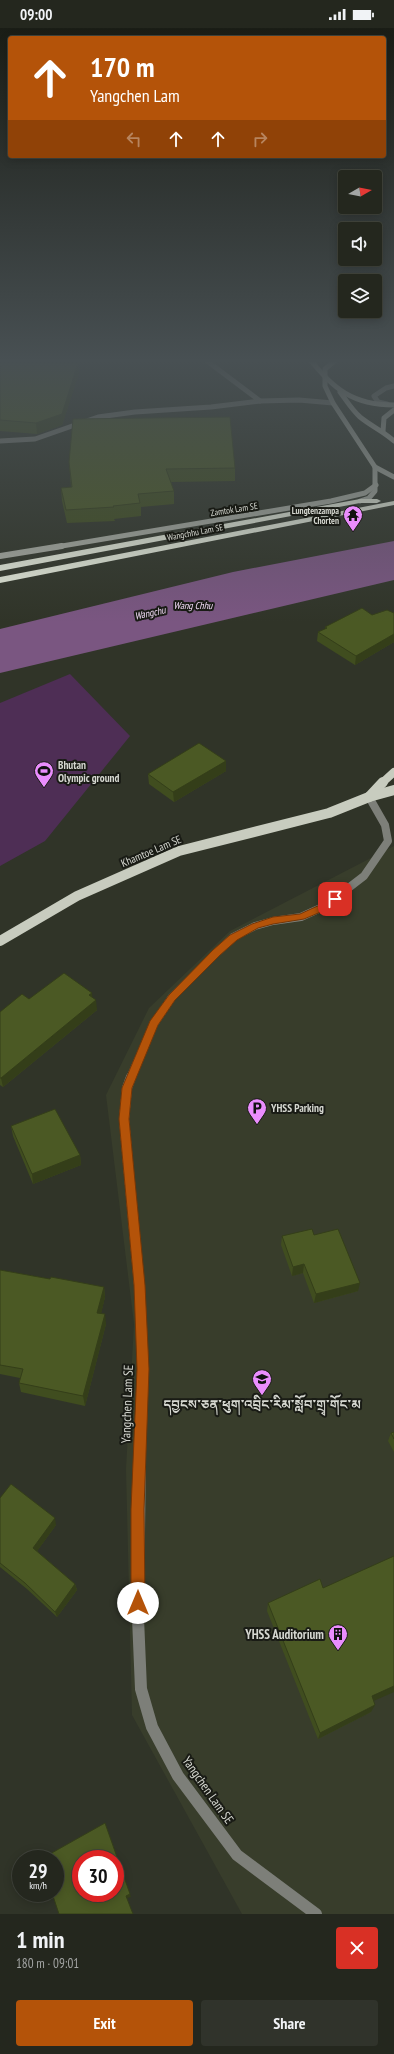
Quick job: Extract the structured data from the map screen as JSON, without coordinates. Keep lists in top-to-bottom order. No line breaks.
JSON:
{"streets":{"highway":["Wangchhu Lam SE"],"main road":["Zamtok Lam SE","Khamtoe Lam SE"],"street":["Yangchen Lam SE"]},"crossings":[["Zamtok Lam SE","Wangchhu Lam SE"]],"water":["Wang Chhu","Wangchu"],"places":{"temple":["Lungtenzampa Chorten"],"sports":["Bhutan Olympic ground"],"parking":["YHSS Parking"],"school or university":["དབྱངས་ཅན་ཕུག་འབྲིང་རིམ་སློབ་གྲྭ་གོང་མ"],"building":["YHSS Auditorium"]},"north":"right","page":{"status":"09:00","turn":["170 m","Yangchen Lam"],"speed":"29 km/h","limit":"30","heading":["1 min","180 m · 09:01"],"buttons":["Exit","Share"]}}
